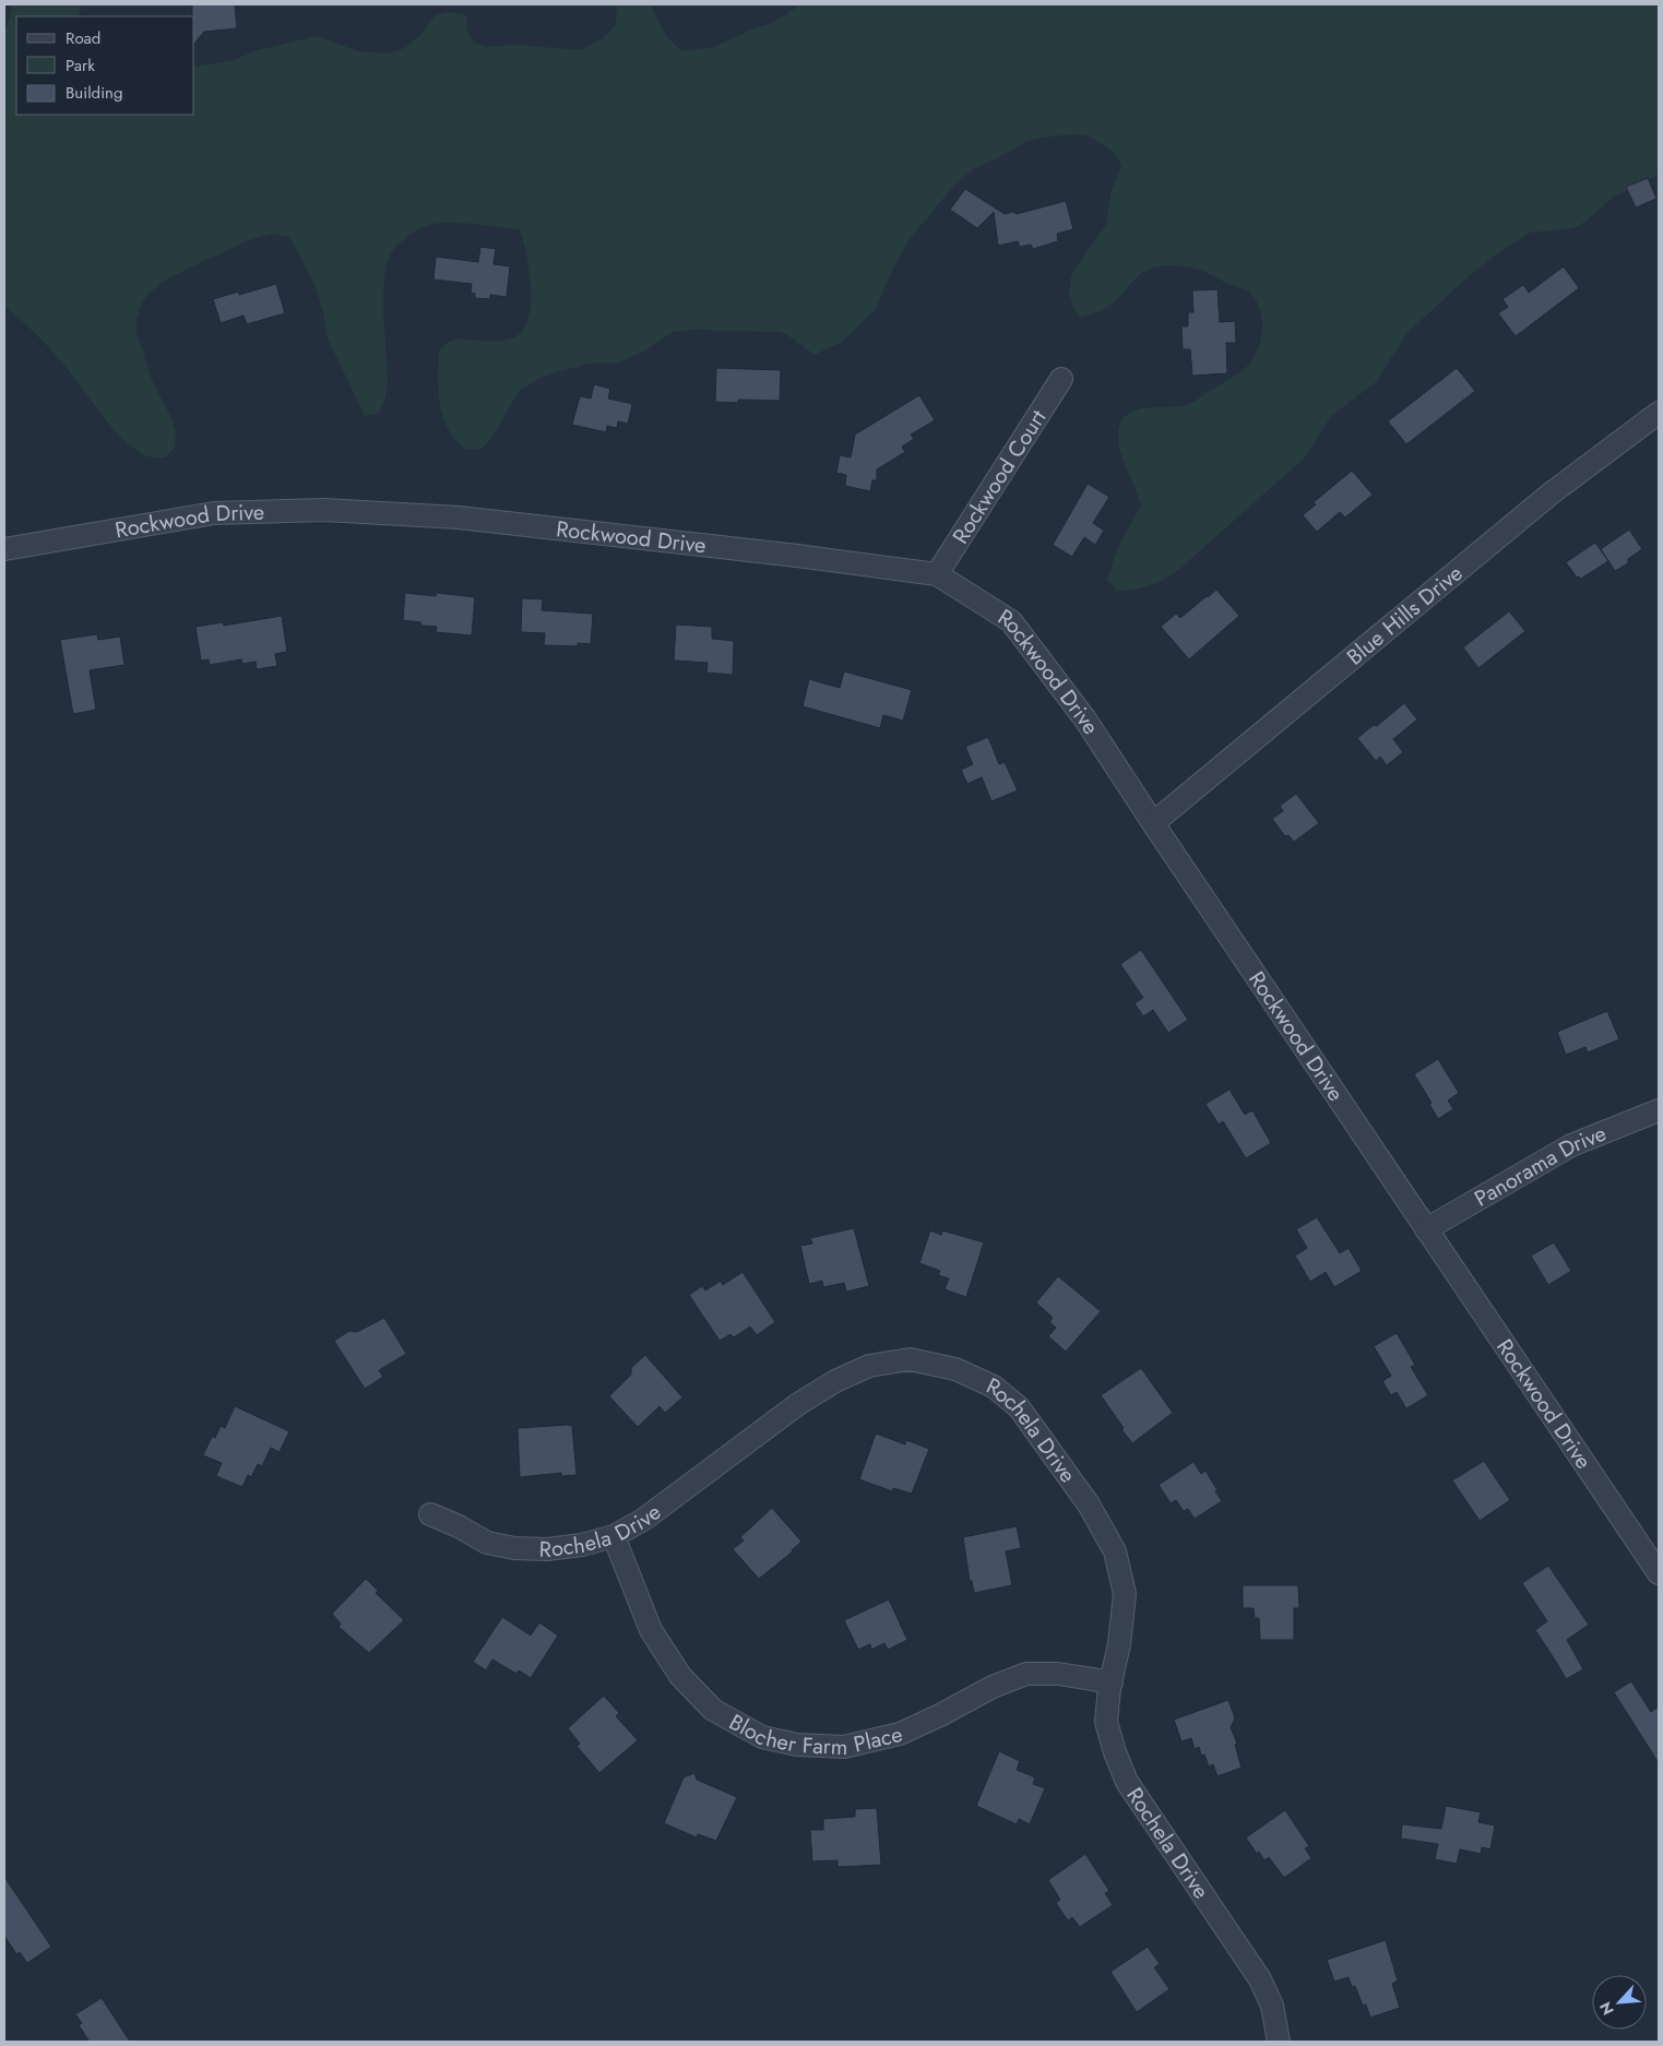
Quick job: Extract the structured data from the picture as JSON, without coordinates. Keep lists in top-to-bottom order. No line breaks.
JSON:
{"streets":{"street":["Rockwood Court","Rockwood Drive","Blue Hills Drive","Panorama Drive","Rochela Drive","Blocher Farm Place"]},"crossings":[["Rockwood Court","Rockwood Drive"],["Rockwood Drive","Blue Hills Drive"],["Rockwood Drive","Panorama Drive"],["Rochela Drive","Blocher Farm Place"]],"legend":["Road","Park","Building"],"north":"bottom left"}
